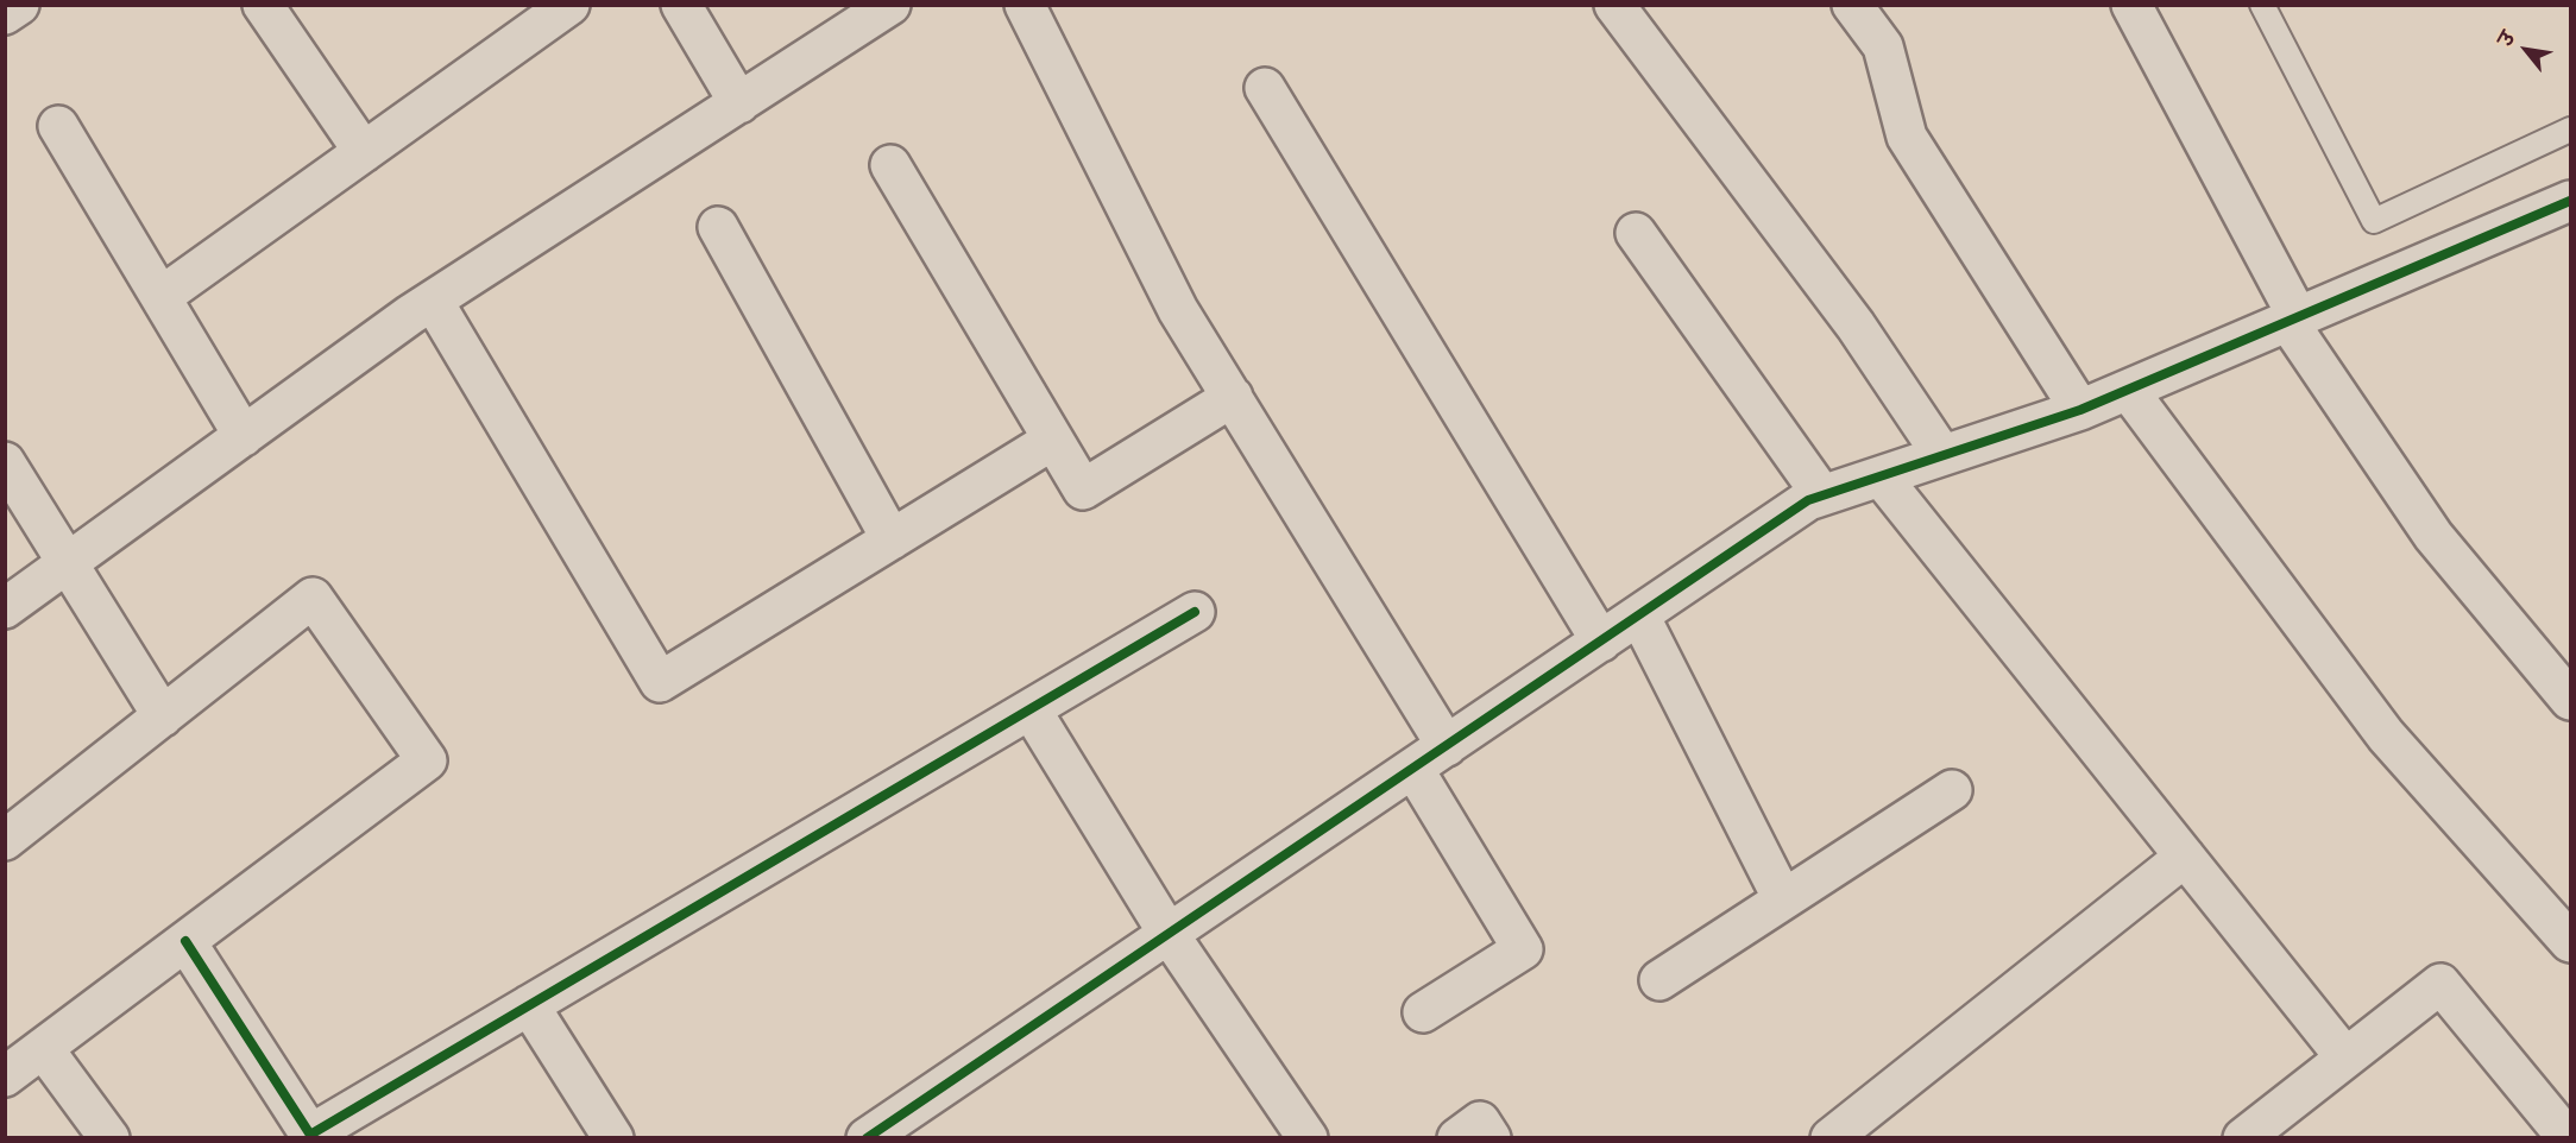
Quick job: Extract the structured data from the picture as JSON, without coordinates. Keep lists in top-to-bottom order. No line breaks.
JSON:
{"north":"top left"}
